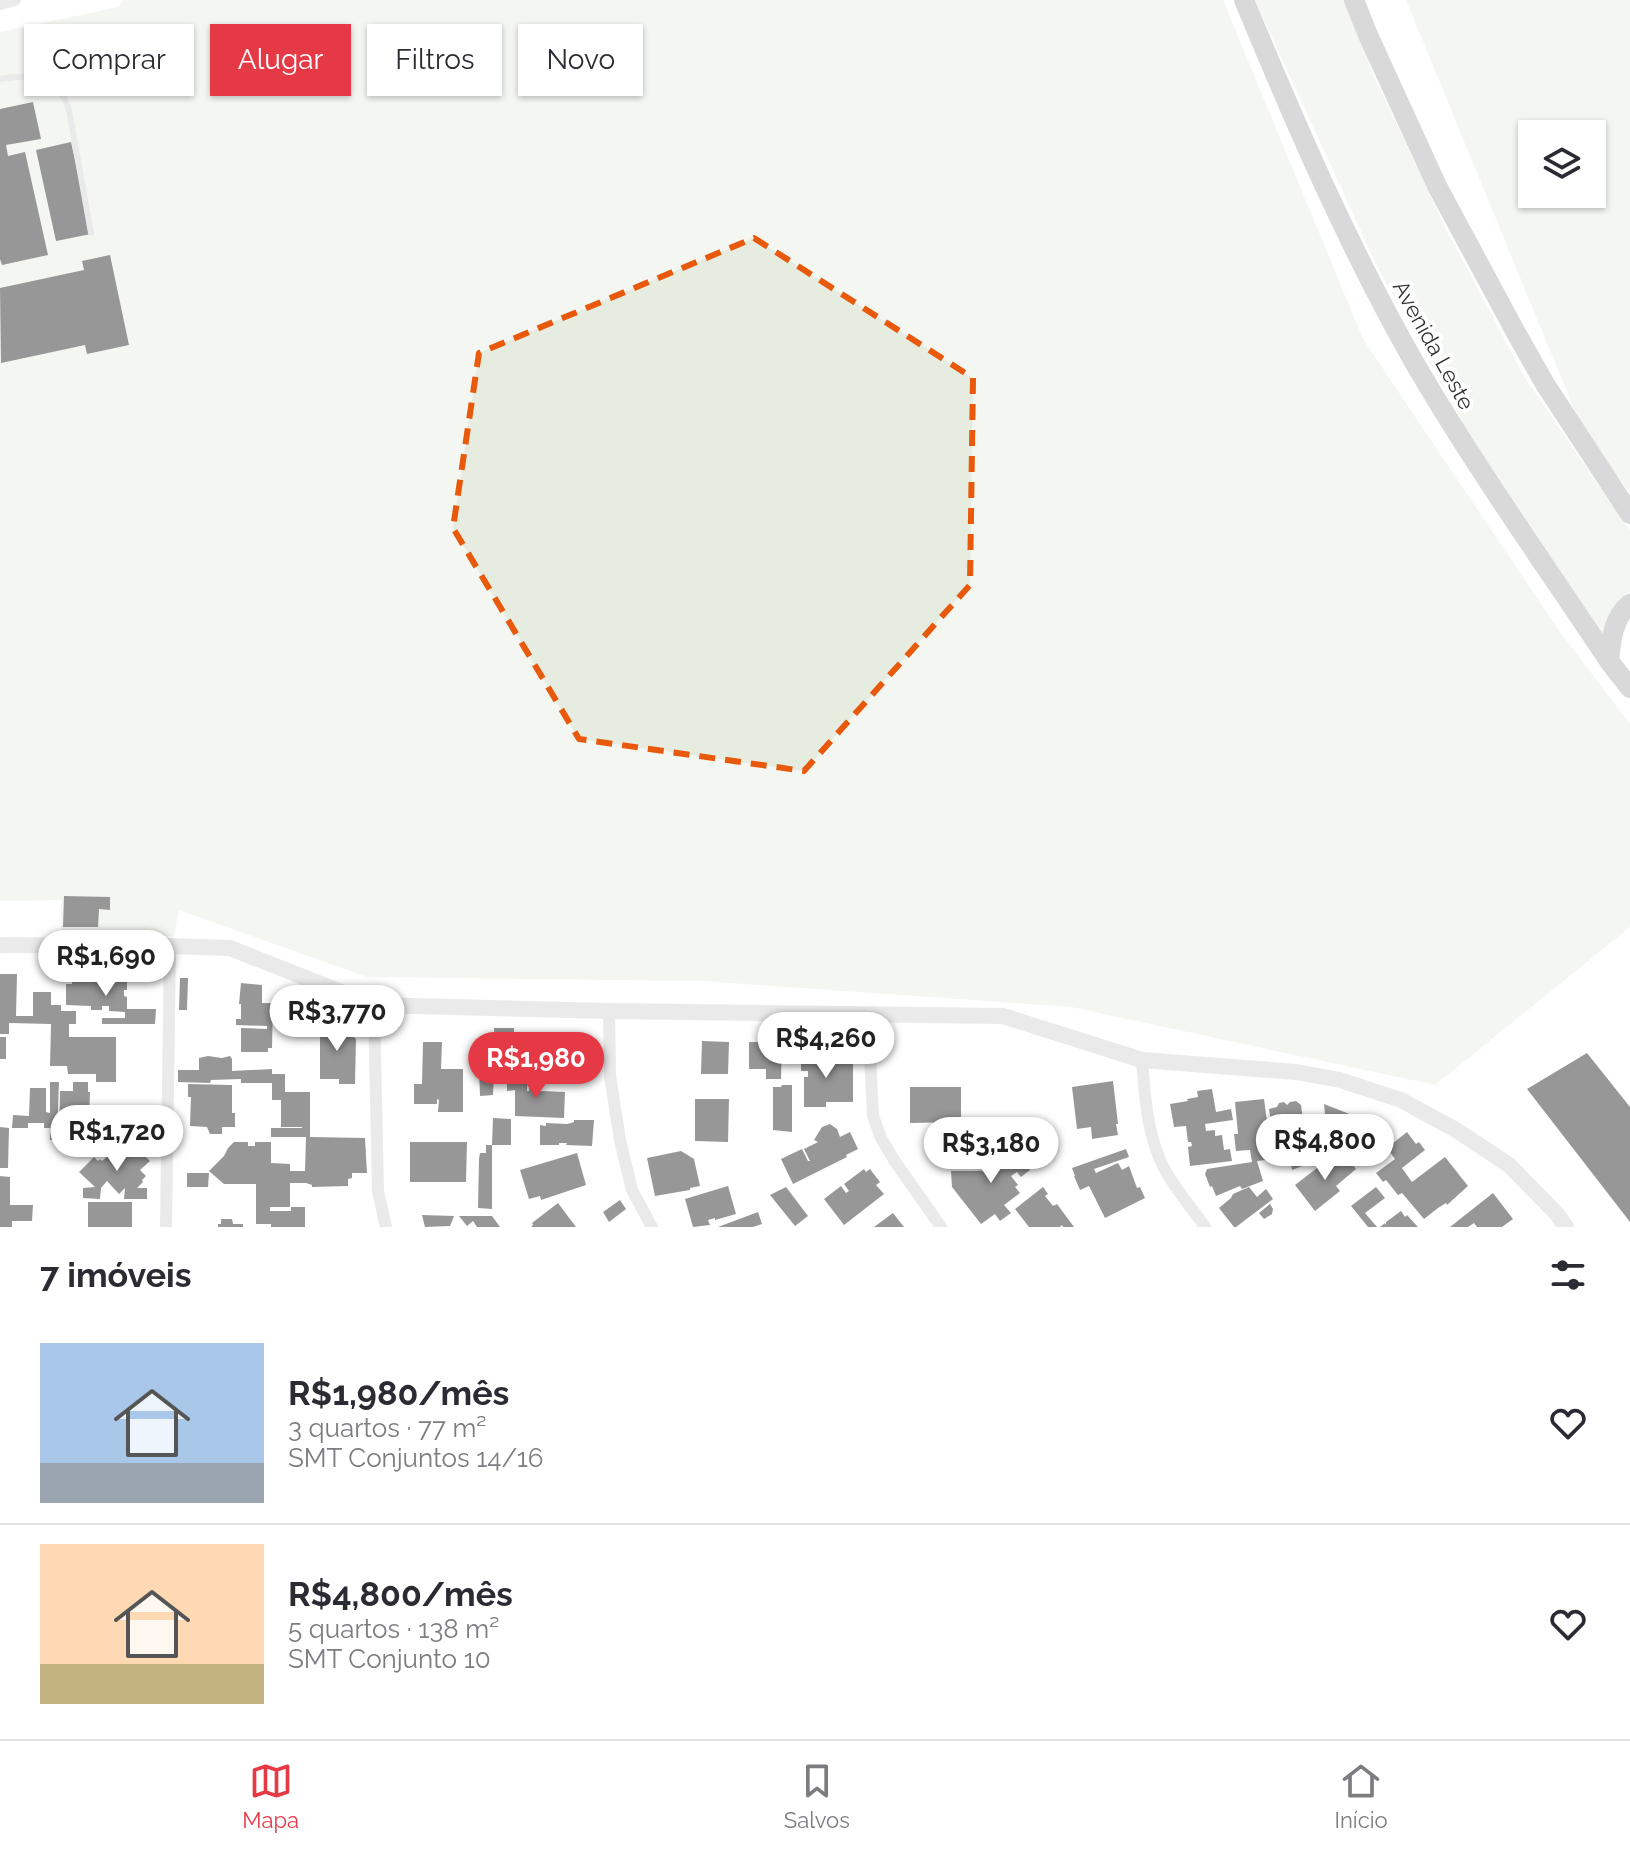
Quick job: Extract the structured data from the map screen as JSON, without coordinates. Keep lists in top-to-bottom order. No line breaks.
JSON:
{"streets":{"main road":["Avenida Leste"]},"page":{"chip":["Comprar","Alugar","Filtros","Novo"],"price":["R$1,690","R$3,770","R$4,260","R$1,980","R$1,720","R$4,800","R$3,180"],"heading":"7 imóveis","list":[{"name":"R$1,980/mês","note":"3 quartos · 77 m² · SMT Conjuntos 14/16"},{"name":"R$4,800/mês","note":"5 quartos · 138 m² · SMT Conjunto 10"}],"tabs":["Mapa","Salvos","Início"]}}
